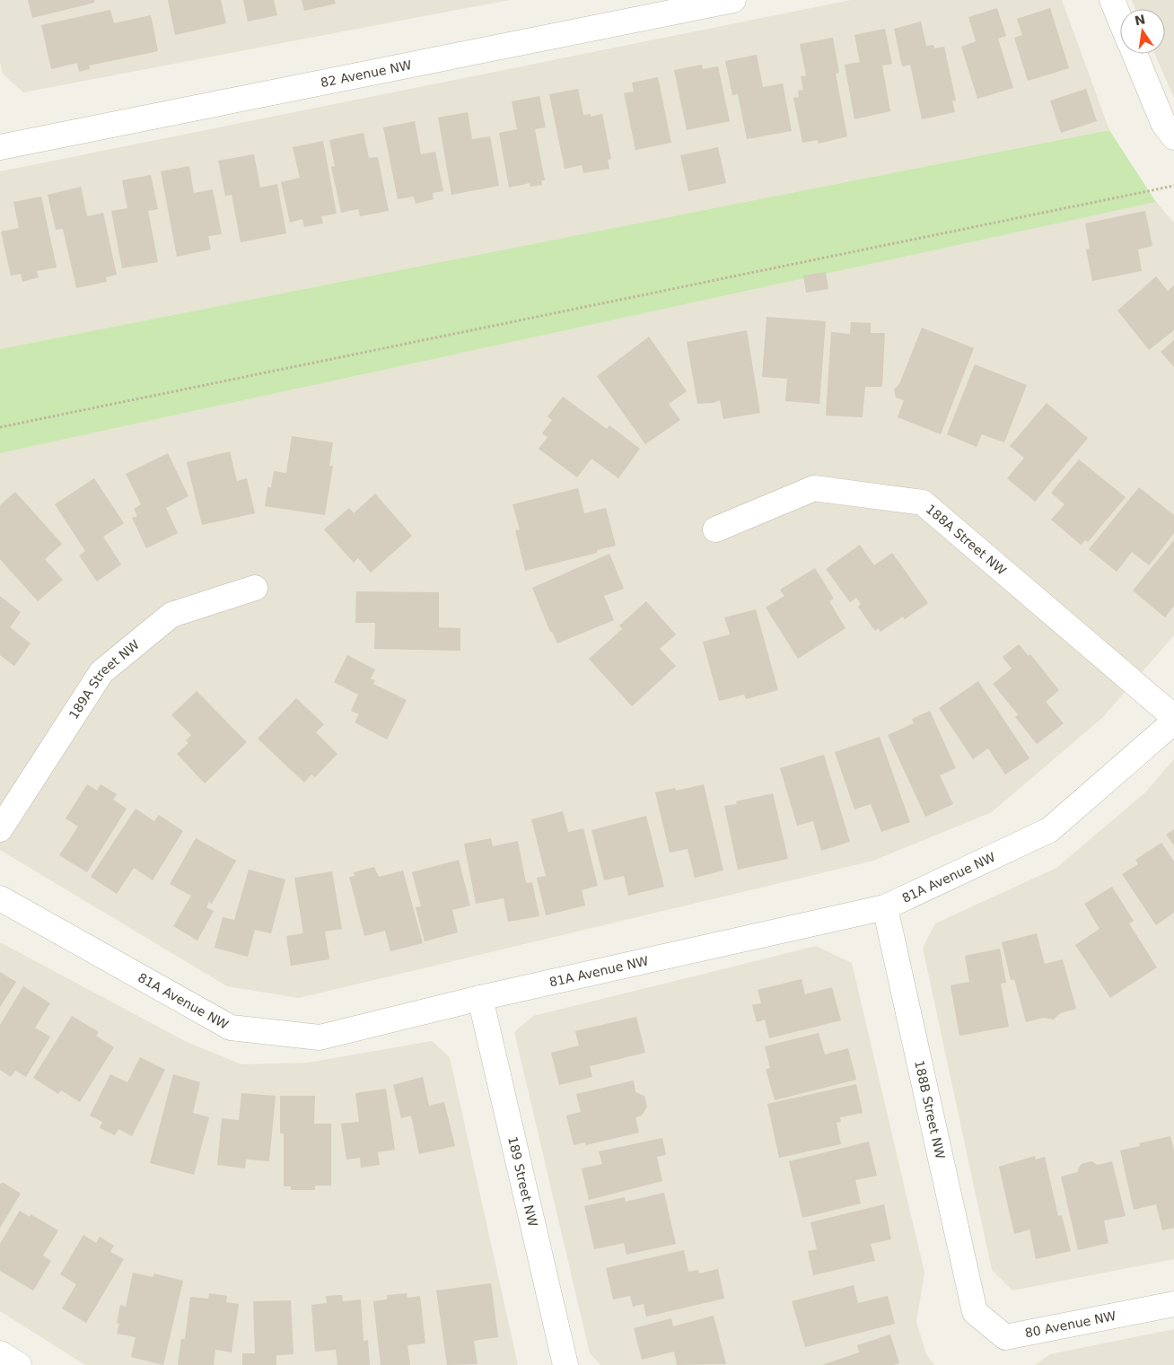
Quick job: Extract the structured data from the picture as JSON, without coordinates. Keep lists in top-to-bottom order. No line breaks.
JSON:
{"streets":{"street":["82 Avenue NW","188A Street NW","189A Street NW","81A Avenue NW","188B Street NW","189 Street NW","80 Avenue NW"]},"crossings":[["81A Avenue NW","188B Street NW"],["81A Avenue NW","189 Street NW"],["188B Street NW","80 Avenue NW"]],"north":"top"}
